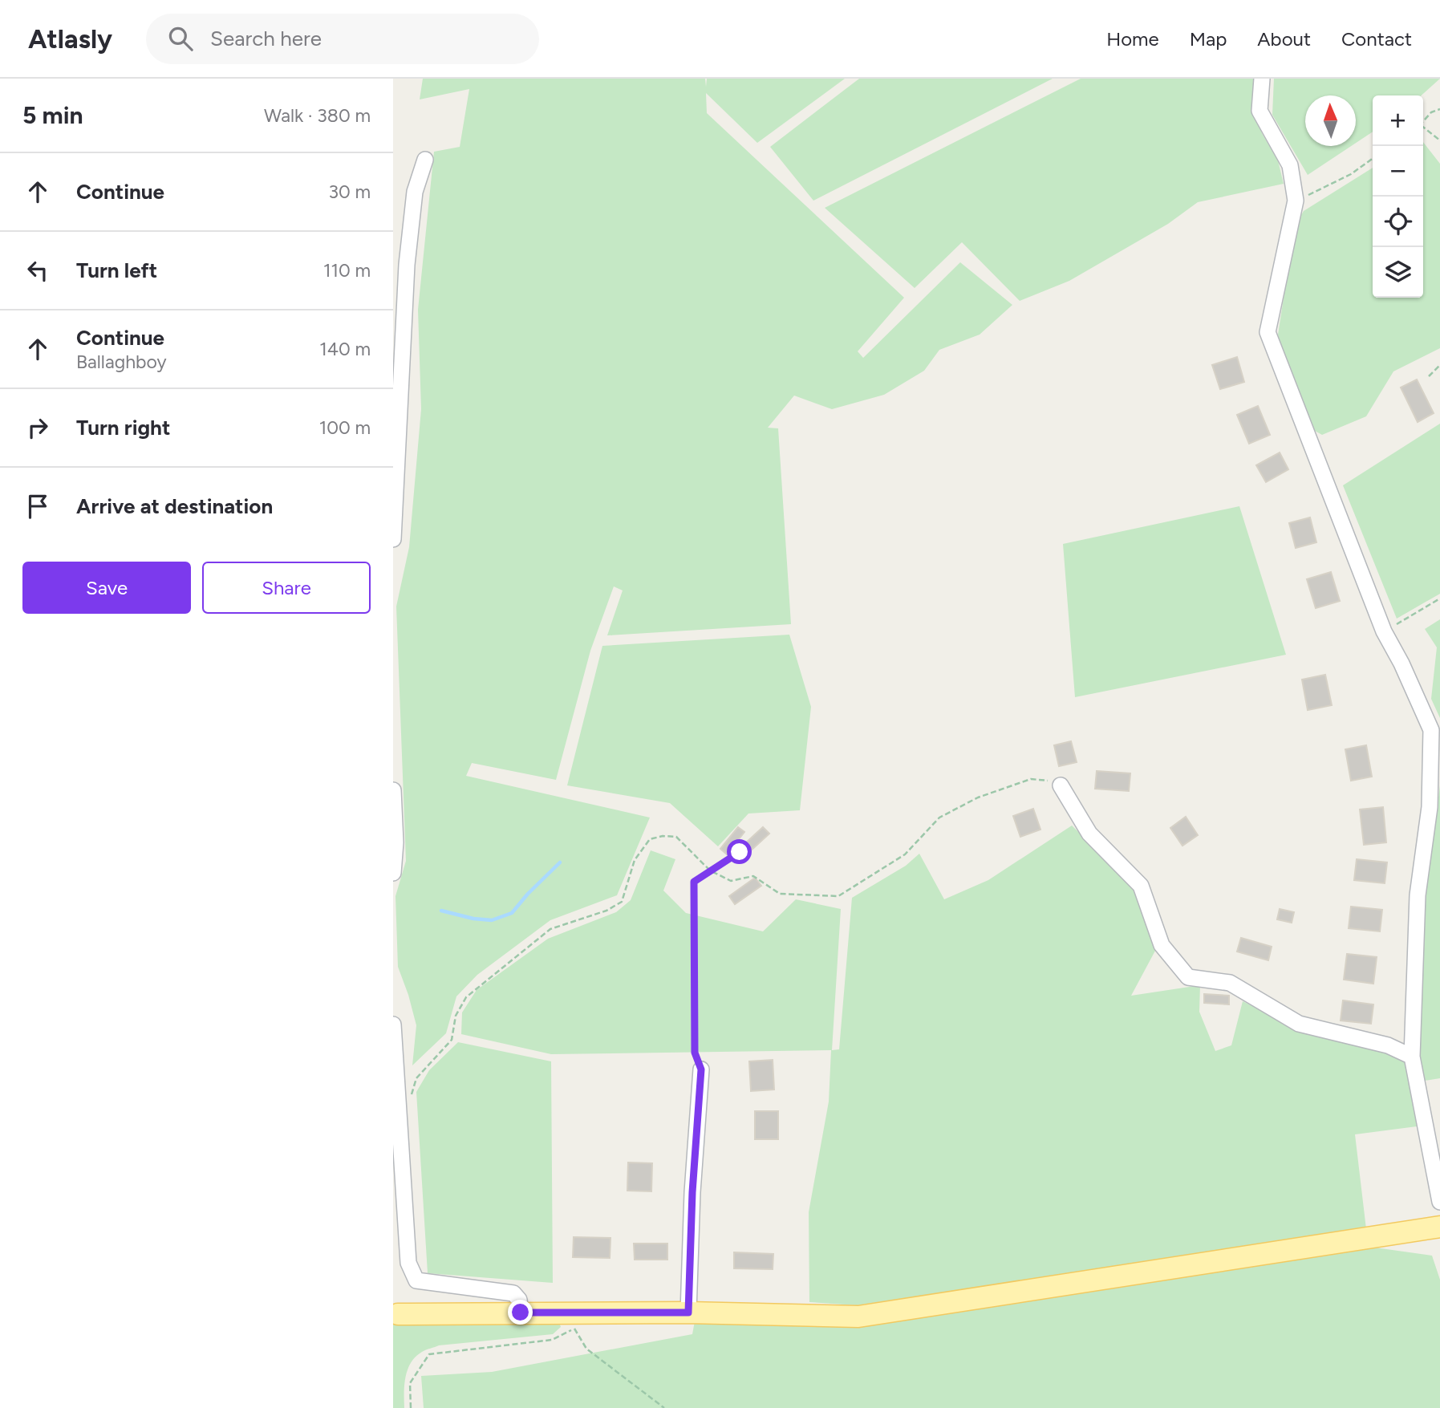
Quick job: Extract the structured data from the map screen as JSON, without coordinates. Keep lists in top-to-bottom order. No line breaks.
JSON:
{"north":"top","page":{"header":"Atlasly","search":"Search here","nav":["Home","Map","About","Contact"],"heading":["5 min","Walk · 380 m"],"map_buttons":["+","−"],"list":[["Continue","30 m"],["Turn left","110 m"],["Continue","Ballaghboy","140 m"],["Turn right","100 m"],"Arrive at destination"],"buttons":["Save","Share"]}}
